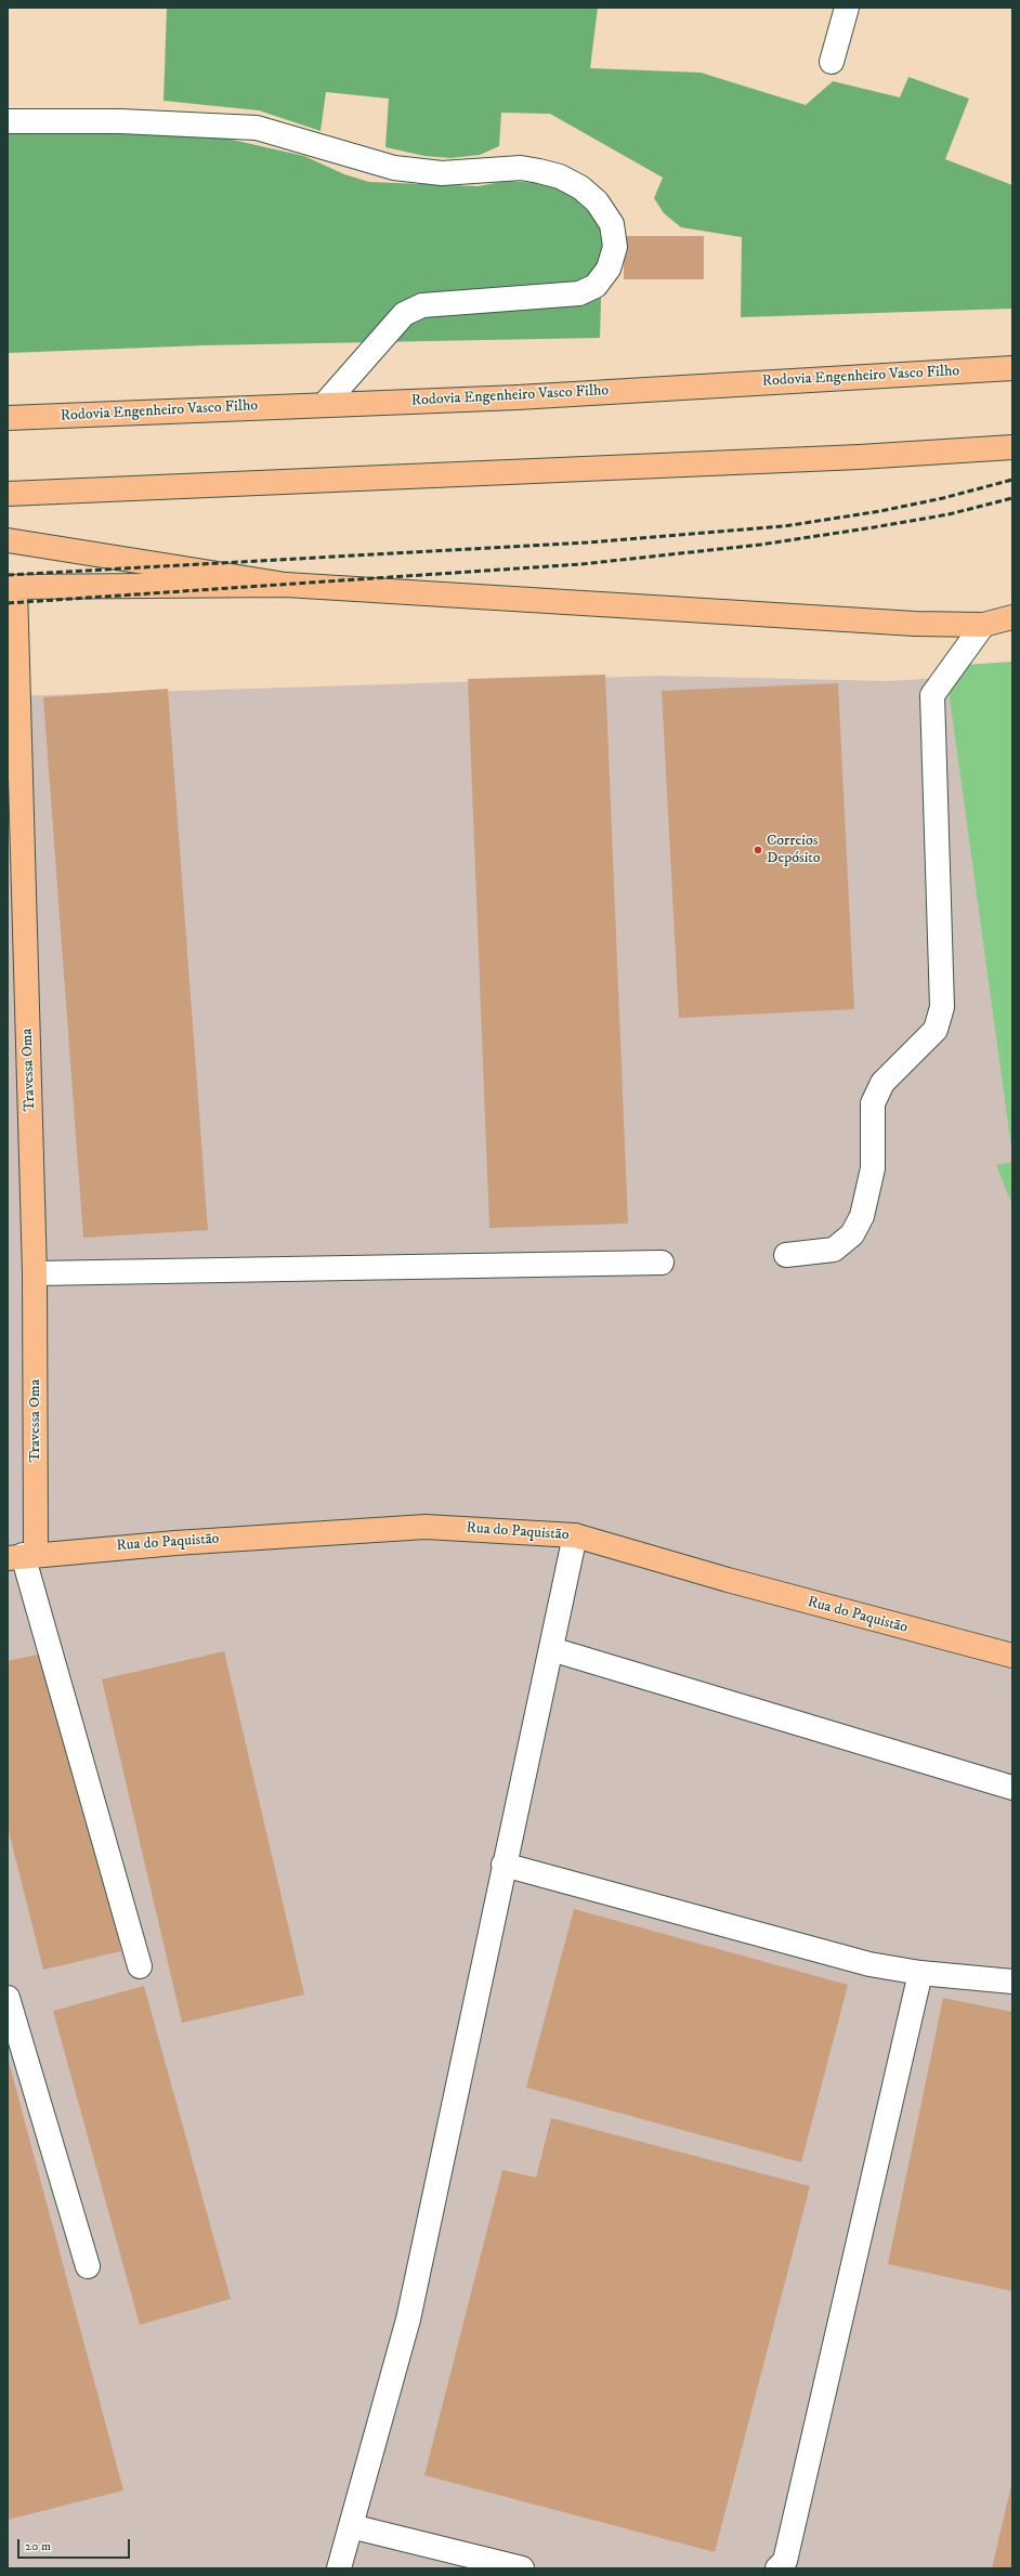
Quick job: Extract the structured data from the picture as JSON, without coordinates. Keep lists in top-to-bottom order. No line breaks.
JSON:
{"streets":{"main road":["Rodovia Engenheiro Vasco Filho","Travessa Oma","Rua do Paquistão"]},"crossings":[["Travessa Oma","Rua do Paquistão"]],"places":["Correios Depósito"],"scale_bar":"20 m"}
